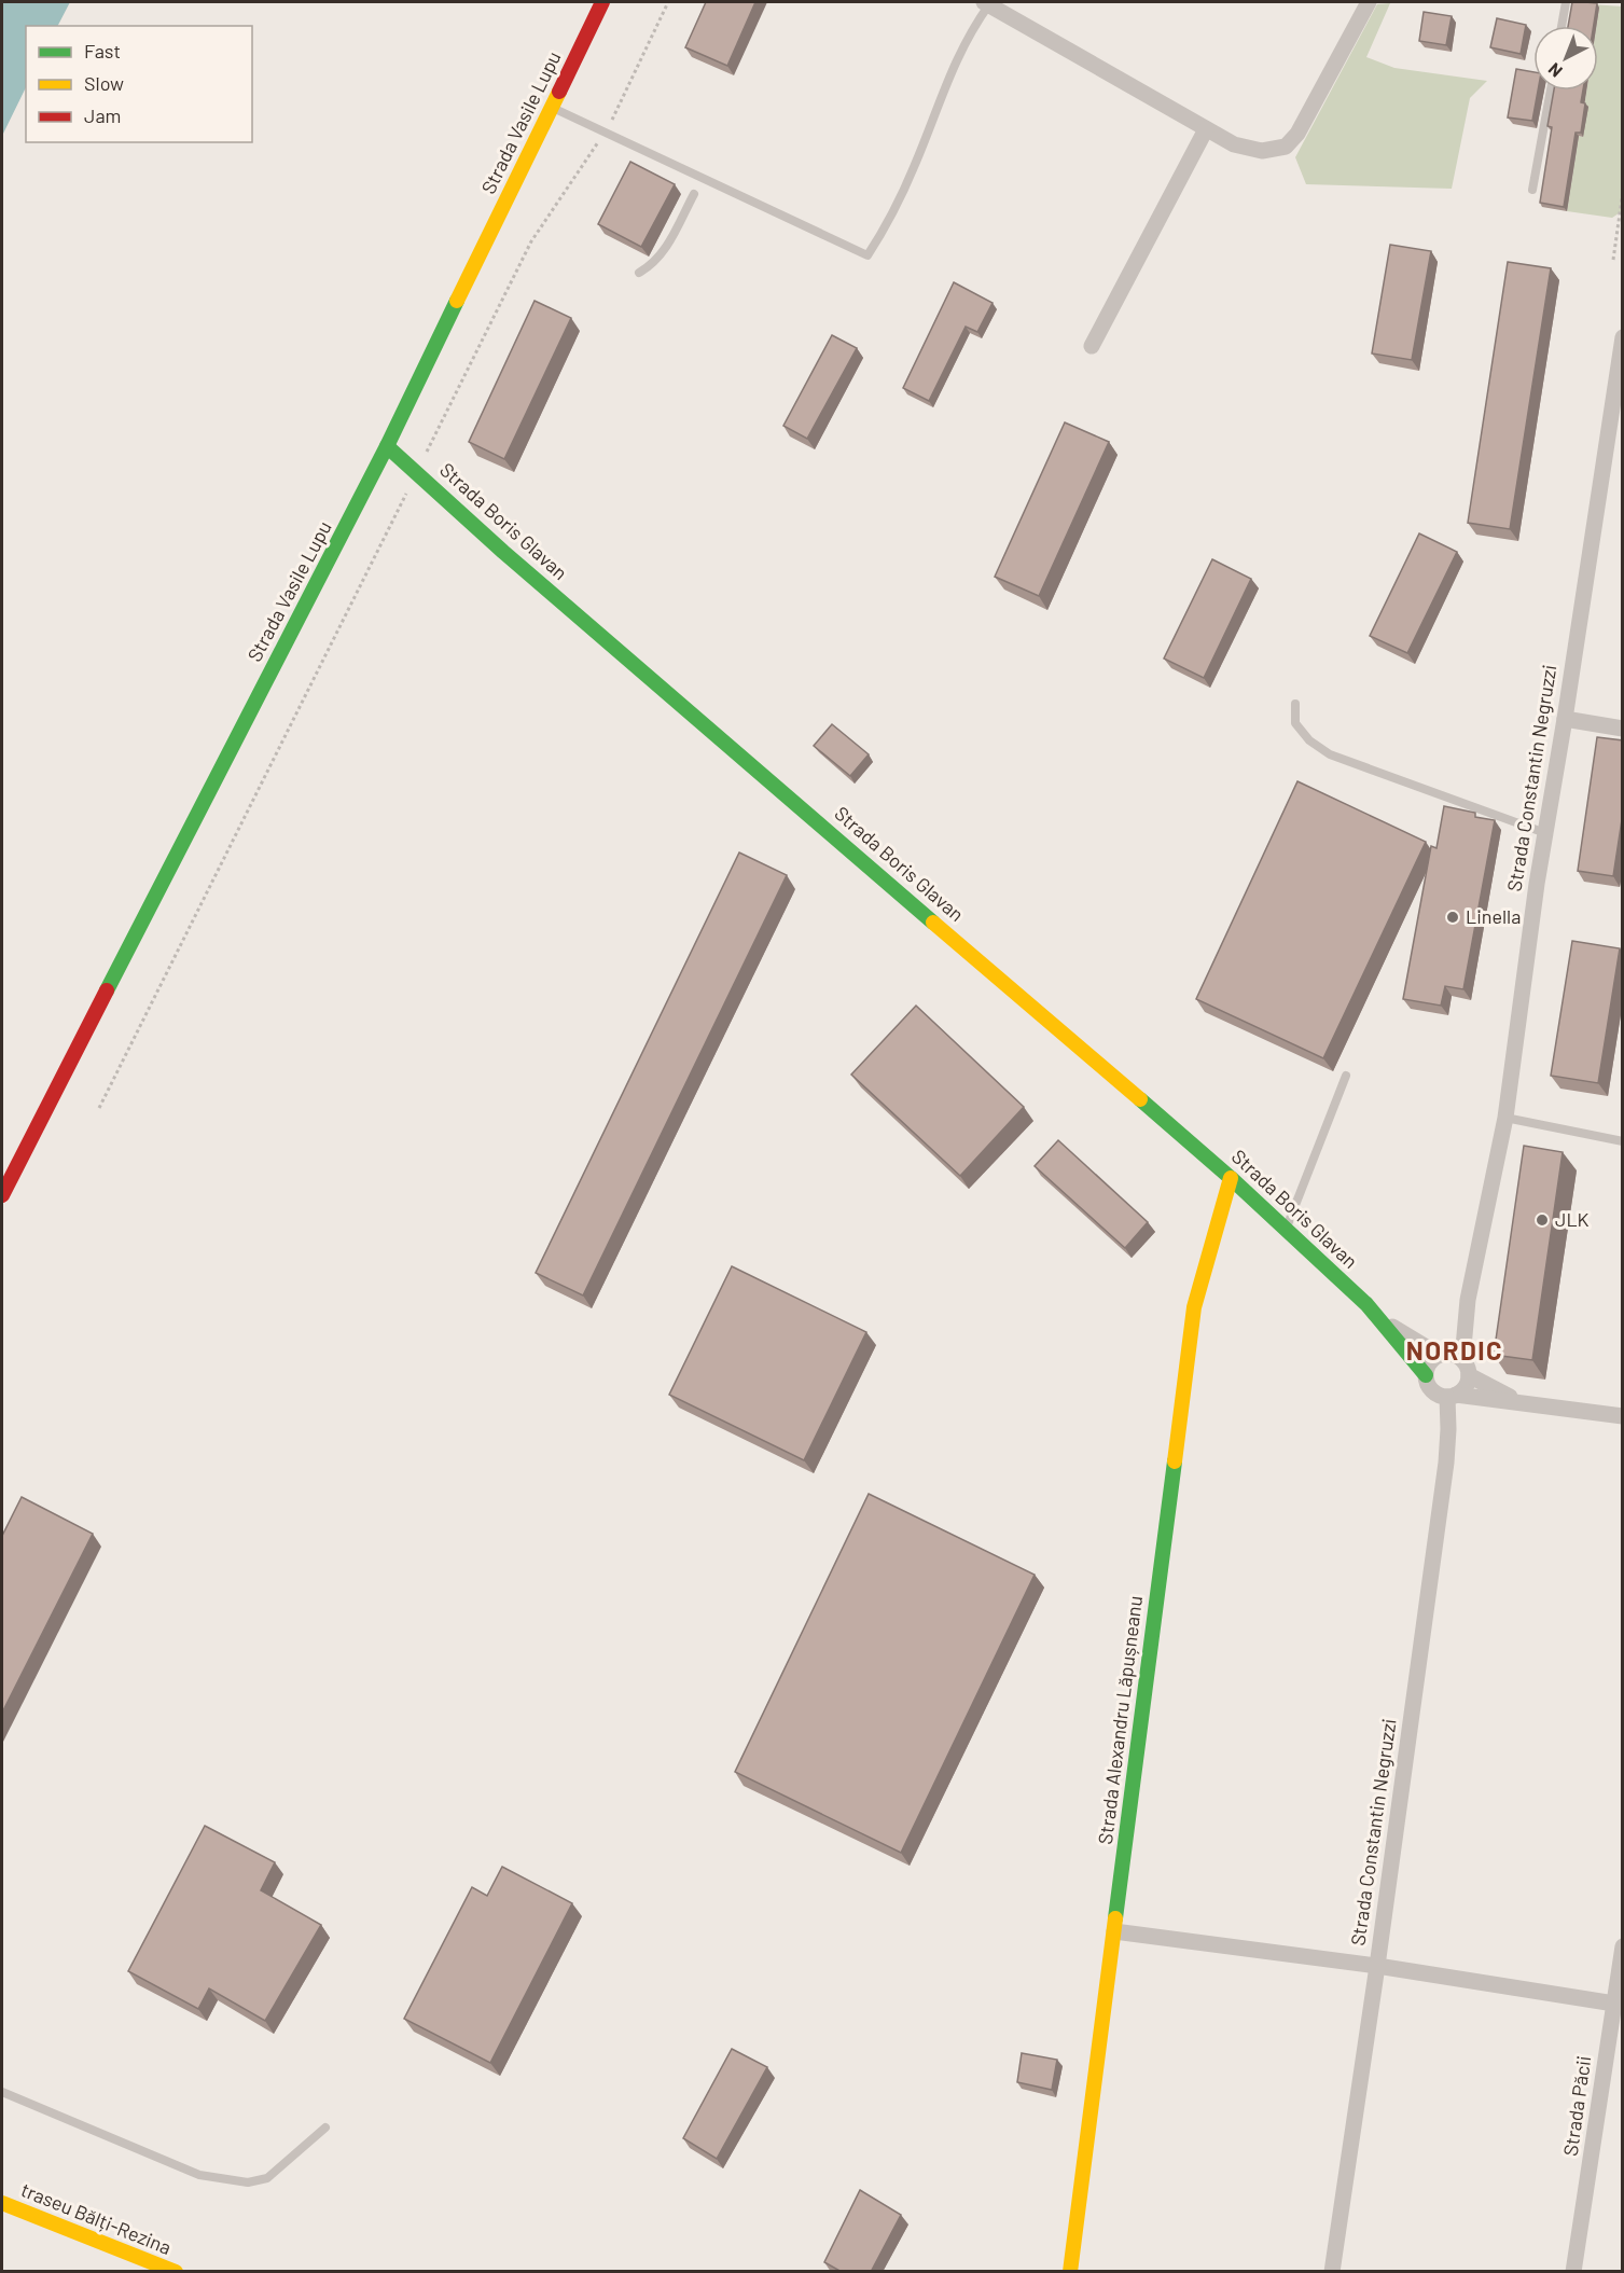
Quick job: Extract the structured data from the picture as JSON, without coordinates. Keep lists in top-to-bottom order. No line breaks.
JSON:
{"streets":{"street":["Strada Vasile Lupu","Strada Boris Glavan","Strada Constantin Negruzzi","Strada Alexandru Lăpușneanu","Strada Păcii","traseu Bălți-Rezina"]},"crossings":[["Strada Vasile Lupu","Strada Boris Glavan"],["Strada Boris Glavan","Strada Constantin Negruzzi"],["Strada Boris Glavan","Strada Alexandru Lăpușneanu"]],"districts":["NORDIC"],"places":["Linella","JLK"],"legend":["Fast","Slow","Jam"],"north":"bottom left"}
